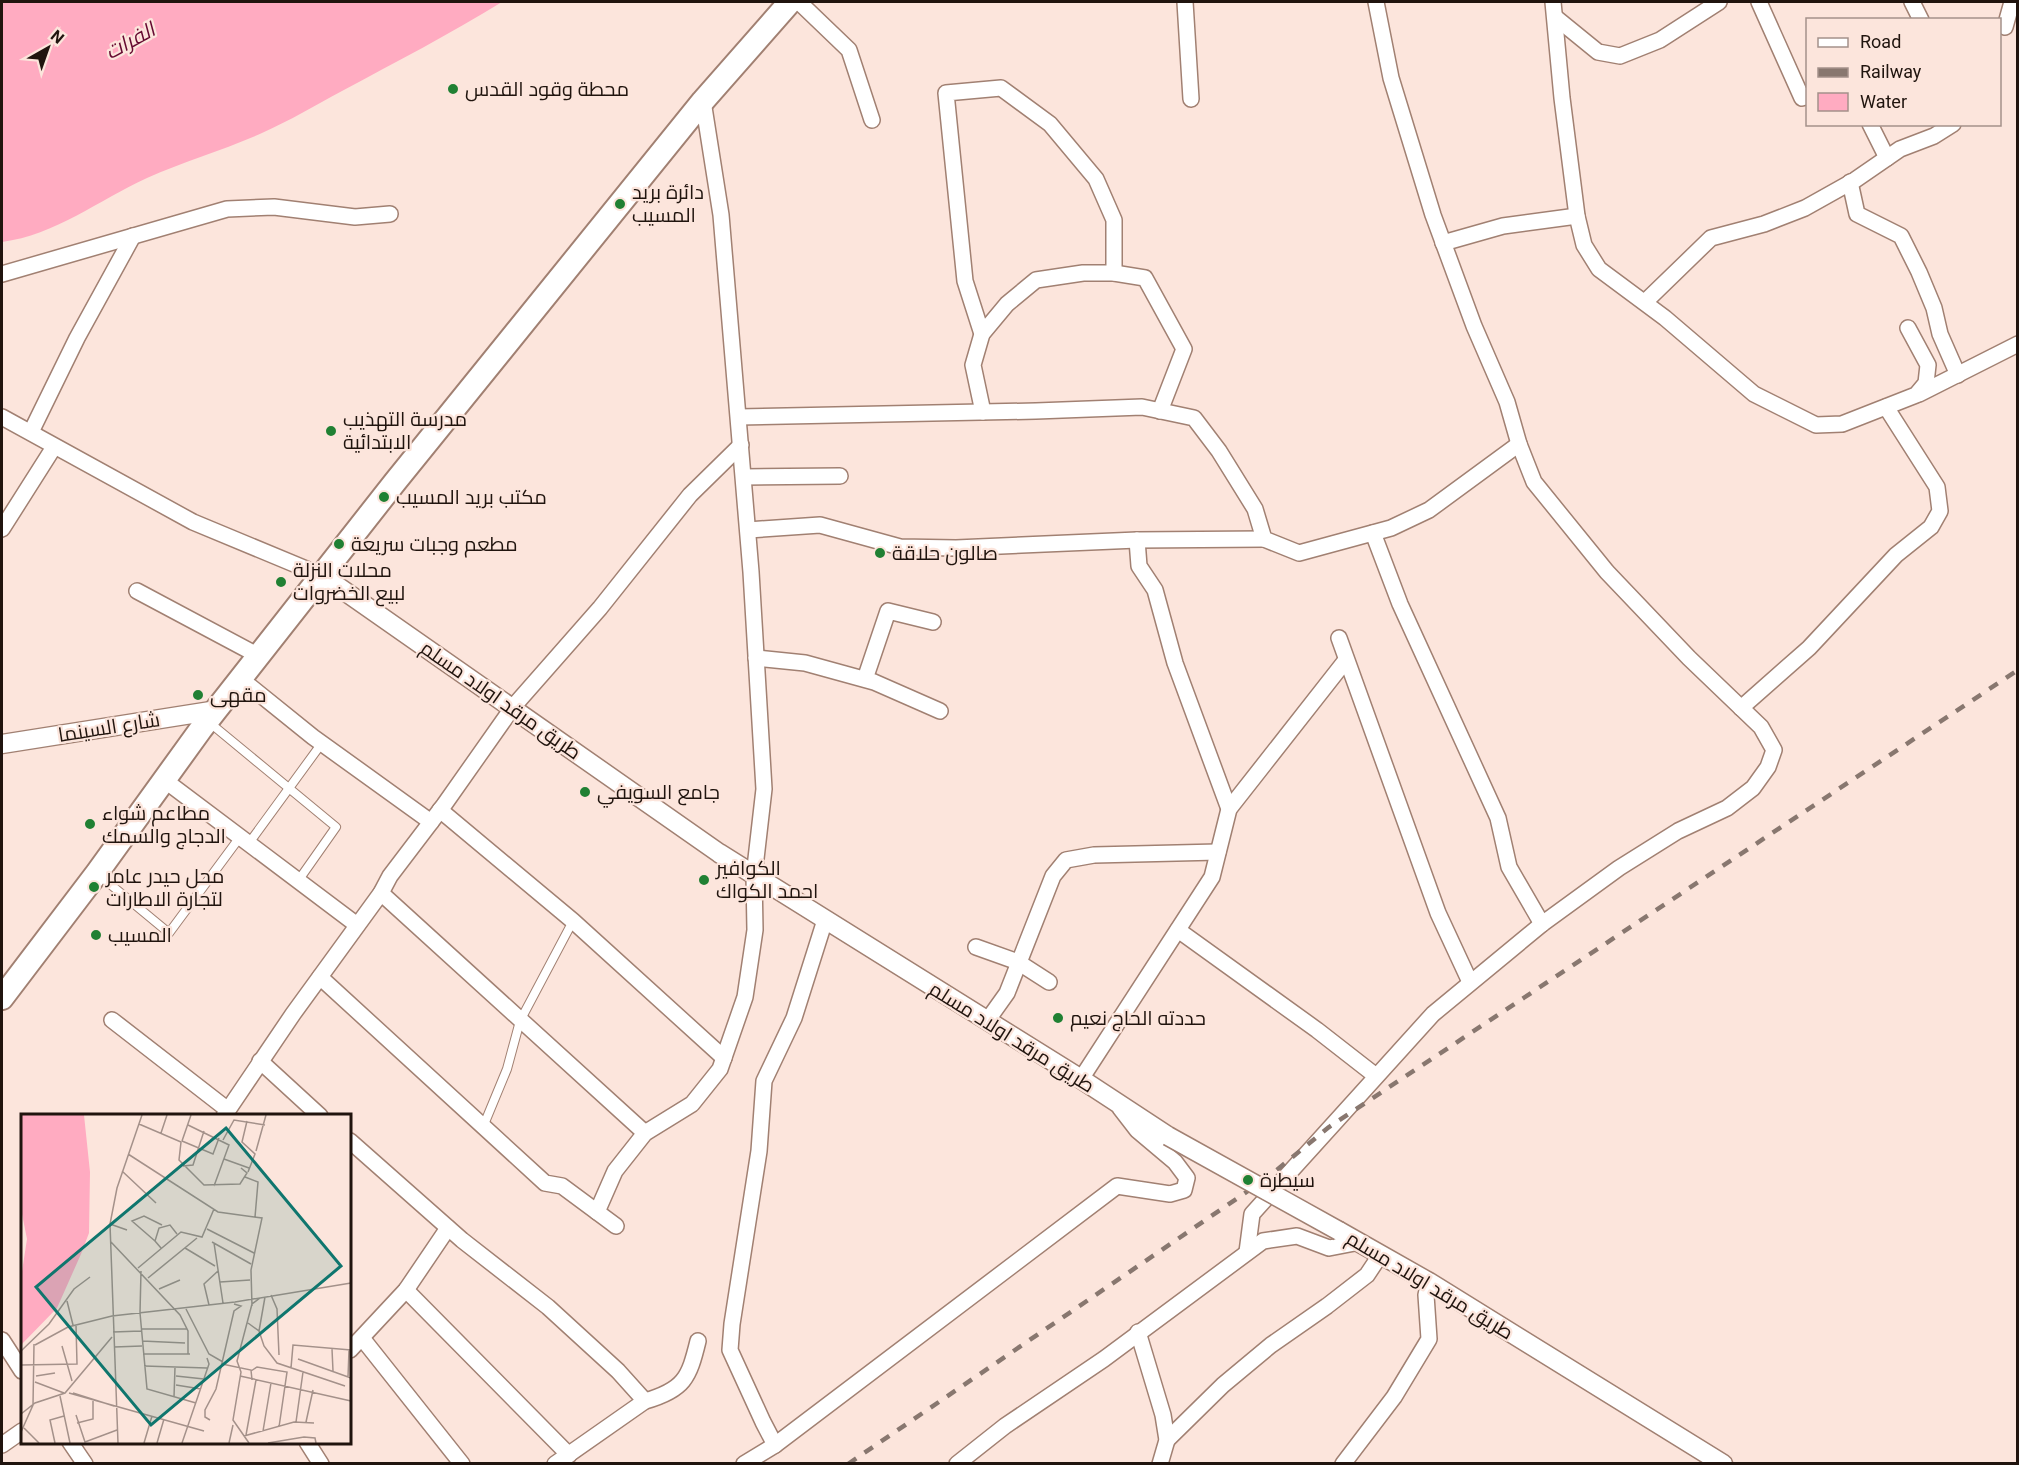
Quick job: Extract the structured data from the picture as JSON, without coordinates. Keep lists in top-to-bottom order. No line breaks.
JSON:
{"streets":{"street":["طريق مرقد اولاد مسلم","شارع السينما"]},"water":["الفرات"],"places":["محطة وقود القدس","دائرة بريد المسيب","مدرسة التهذيب الابتدائية","مكتب بريد المسيب","مطعم وجبات سريعة","صالون حلاقة","محلات النزلة لبيع الخضروات","مقهى","جامع السويفي","مطاعم شواء الدجاج والسمك","الكوافير احمد الكواك","محل حيدر عامر لتجارة الاطارات","المسيب","حددته الحاج نعيم","سيطرة"],"legend":["Road","Railway","Water"],"north":"top right"}
